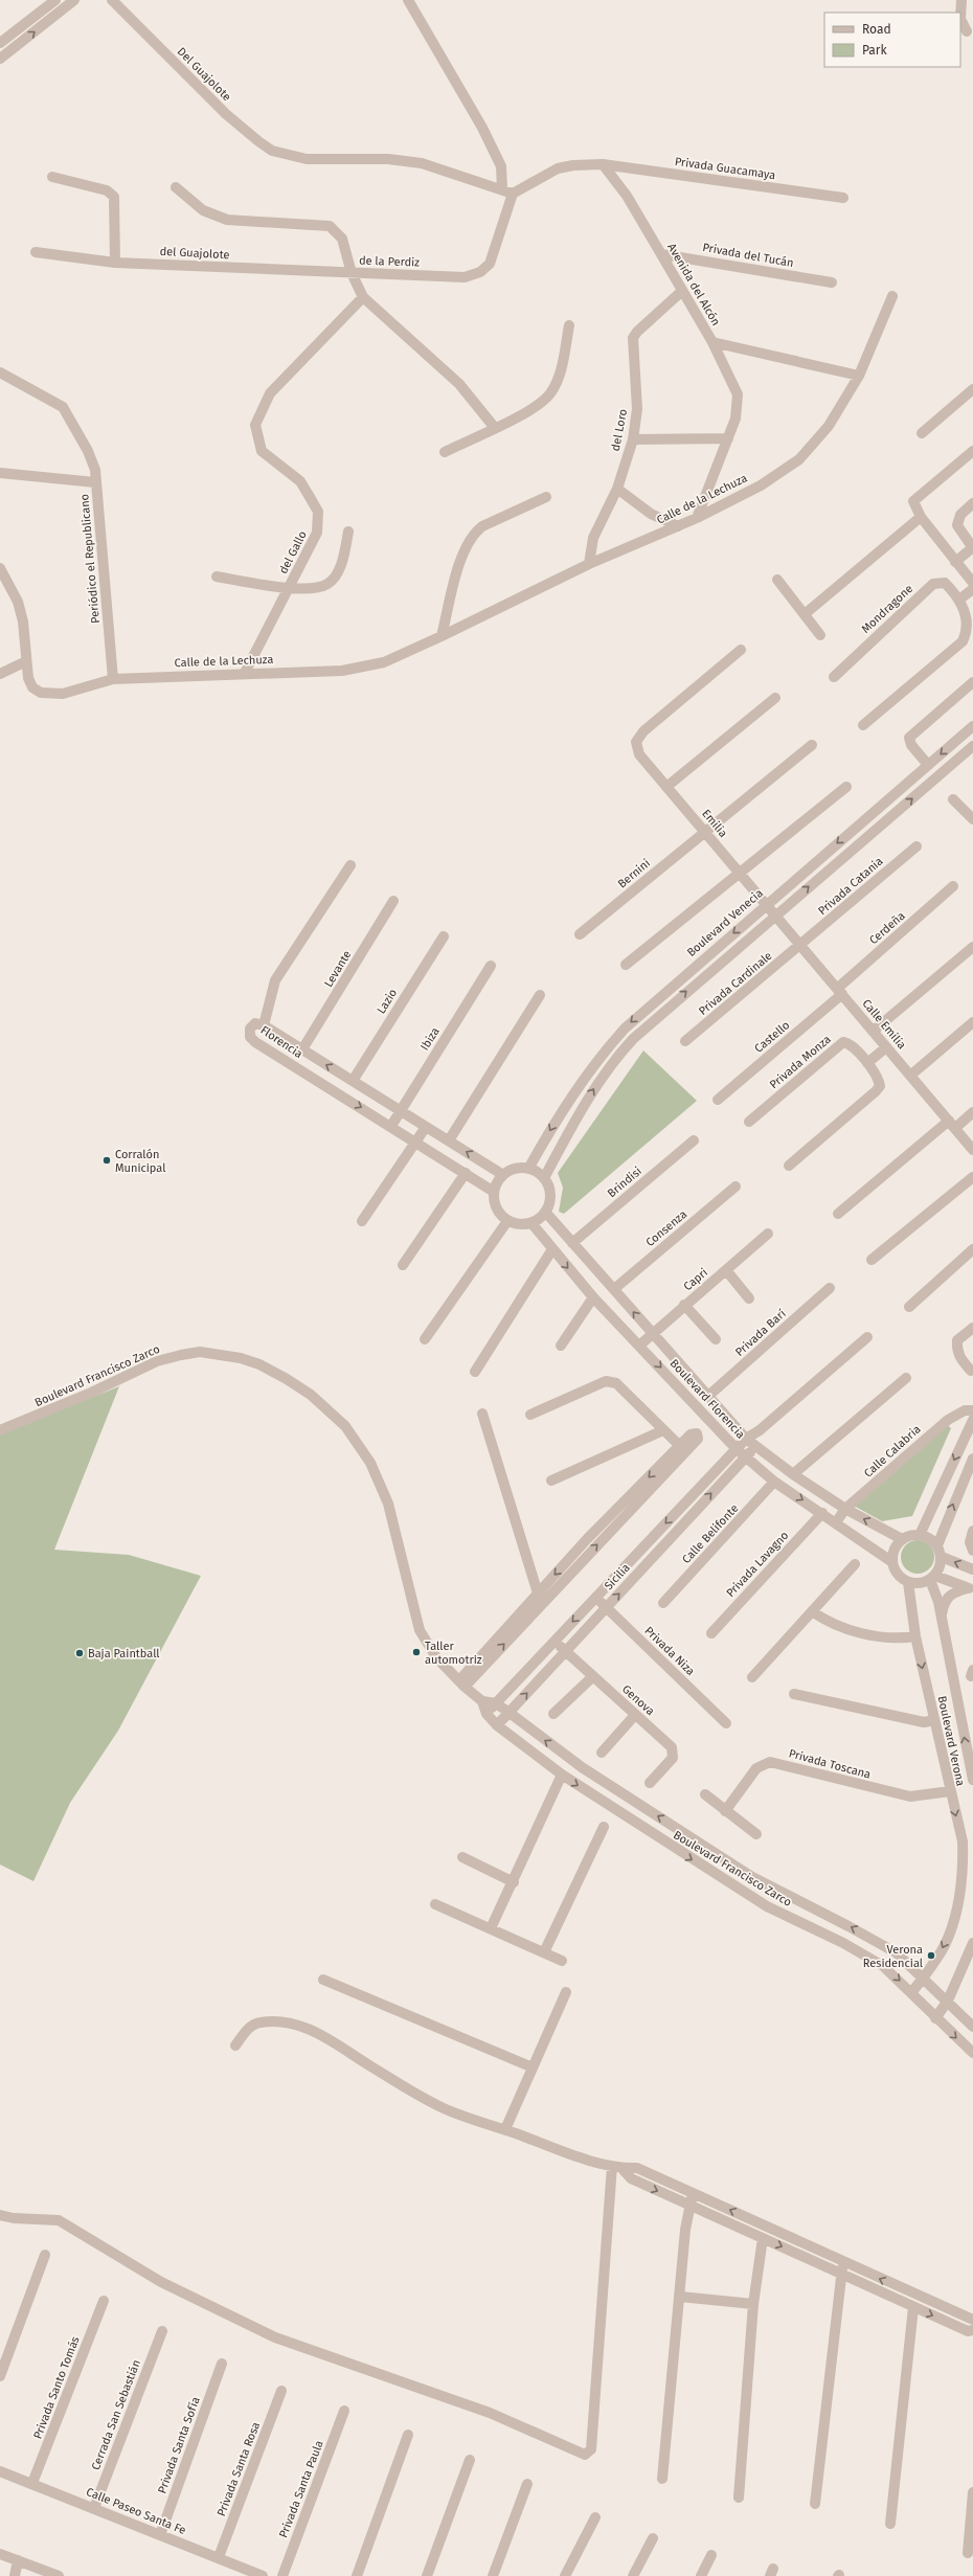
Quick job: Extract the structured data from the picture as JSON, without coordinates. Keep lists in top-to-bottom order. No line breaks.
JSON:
{"streets":{"street":["Del Guajolote","Privada Guacamaya","del Guajolote","Privada del Tucán","de la Perdiz","Avenida del Alcón","del Loro","Calle de la Lechuza","del Gallo","Periódico el Republicano","Mondragone","Emilia","Bernini","Privada Catania","Boulevard Venecia","Cerdeña","Levante","Privada Cardinale","Lazio","Calle Emilia","Castello","Ibiza","Florencia","Privada Monza","Brindisi","Consenza","Capri","Privada Barí","Boulevard Francisco Zarco","Boulevard Florencia","Calle Calabria","Calle Belifonte","Privada Lavagno","Sicilia","Privada Niza","Genova","Boulevard Verona","Privada Toscana","Privada Santo Tomás","Cerrada San Sebastián","Privada Santa Sofía","Privada Santa Rosa","Privada Santa Paula","Calle Paseo Santa Fe"]},"crossings":[["Privada Guacamaya","Avenida del Alcón"],["del Guajolote","de la Perdiz"],["Privada del Tucán","Avenida del Alcón"],["Avenida del Alcón","del Loro"],["Avenida del Alcón","Calle de la Lechuza"],["del Loro","Calle de la Lechuza"],["Calle de la Lechuza","del Gallo"],["Calle de la Lechuza","Periódico el Republicano"],["Emilia","Bernini"],["Emilia","Boulevard Venecia"],["Emilia","Calle Emilia"],["Privada Catania","Privada Cardinale"],["Privada Catania","Calle Emilia"],["Boulevard Venecia","Florencia"],["Boulevard Venecia","Boulevard Florencia"],["Cerdeña","Calle Emilia"],["Cerdeña","Castello"],["Levante","Florencia"],["Privada Cardinale","Calle Emilia"],["Lazio","Florencia"],["Calle Emilia","Castello"],["Ibiza","Florencia"],["Florencia","Boulevard Florencia"],["Brindisi","Boulevard Florencia"],["Consenza","Boulevard Florencia"],["Capri","Boulevard Florencia"],["Privada Barí","Boulevard Florencia"],["Boulevard Francisco Zarco","Sicilia"],["Boulevard Francisco Zarco","Boulevard Verona"],["Boulevard Florencia","Calle Calabria"],["Boulevard Florencia","Calle Belifonte"],["Boulevard Florencia","Privada Lavagno"],["Boulevard Florencia","Sicilia"],["Boulevard Florencia","Boulevard Verona"],["Sicilia","Privada Niza"],["Sicilia","Genova"],["Boulevard Verona","Privada Toscana"],["Privada Santo Tomás","Calle Paseo Santa Fe"],["Cerrada San Sebastián","Calle Paseo Santa Fe"],["Privada Santa Sofía","Calle Paseo Santa Fe"],["Privada Santa Rosa","Calle Paseo Santa Fe"]],"places":["Corralón Municipal","Taller automotriz","Baja Paintball","Verona Residencial"],"legend":["Road","Park"]}
